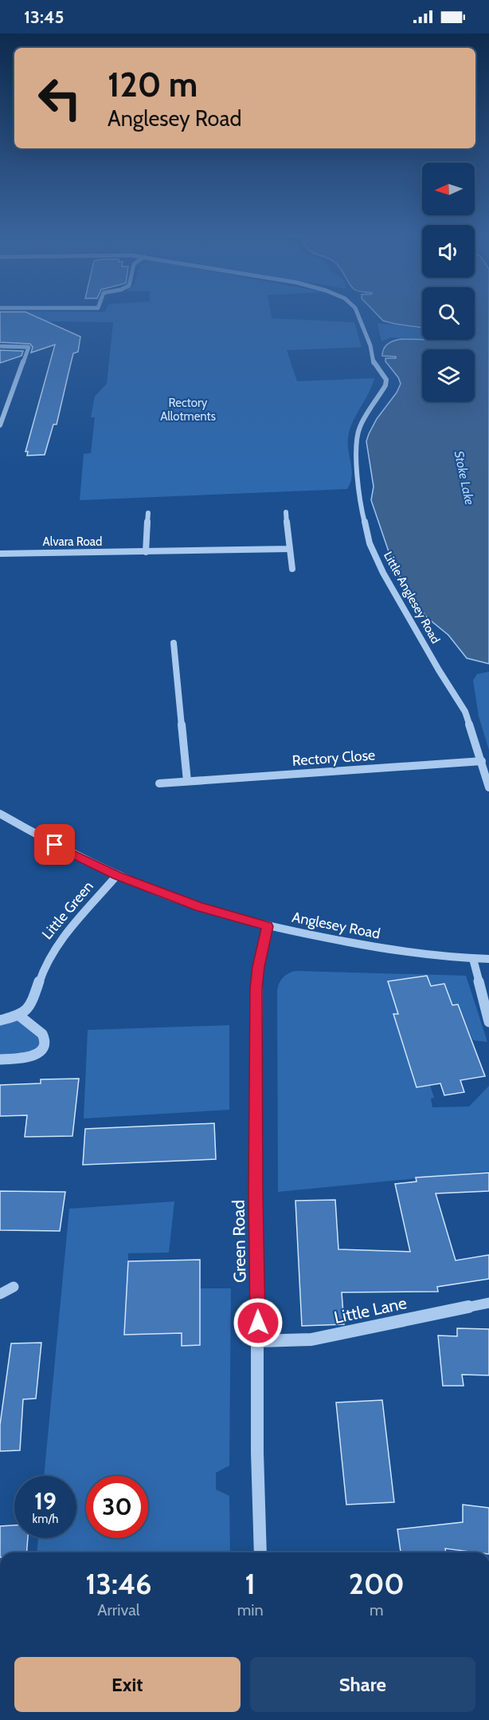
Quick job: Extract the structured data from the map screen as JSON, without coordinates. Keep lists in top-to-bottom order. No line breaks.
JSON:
{"streets":{"street":["Alvara Road","Little Anglesey Road","Rectory Close","Little Green","Anglesey Road","Green Road","Little Lane"]},"crossings":[["Little Anglesey Road","Rectory Close"],["Little Green","Anglesey Road"],["Anglesey Road","Green Road"],["Green Road","Little Lane"]],"water":["Stoke Lake"],"parks":["Rectory Allotments"],"north":"left","page":{"status":"13:45","turn":["120 m","Anglesey Road"],"speed":"19 km/h","limit":"30","eta":["13:46","Arrival","1","min","200","m"],"buttons":["Exit","Share"]}}
